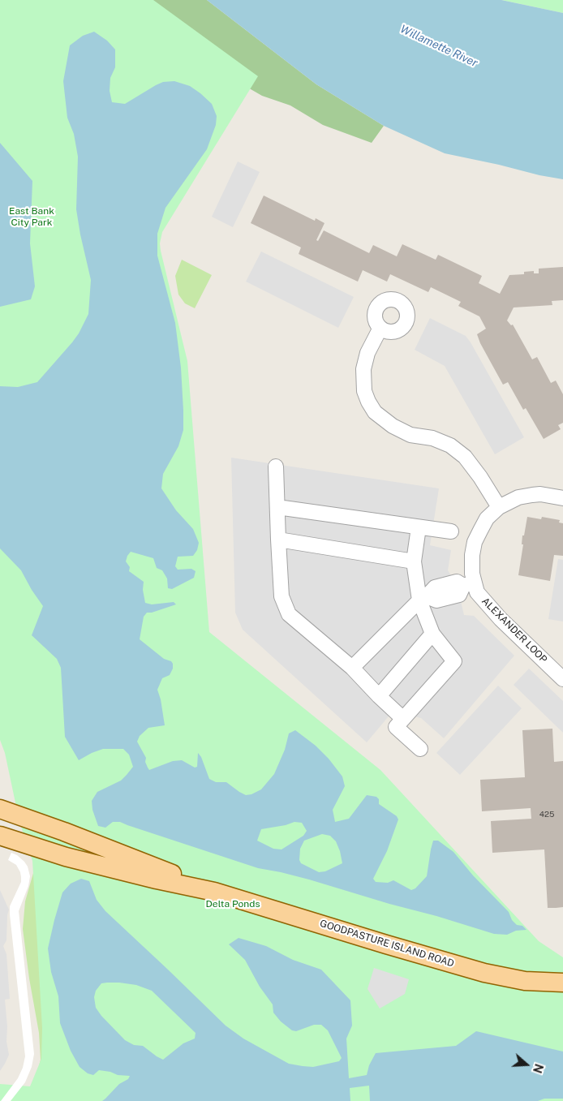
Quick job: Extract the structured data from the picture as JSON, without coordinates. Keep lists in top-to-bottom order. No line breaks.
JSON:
{"streets":{"main road":["GOODPASTURE ISLAND ROAD"],"street":["ALEXANDER LOOP"]},"water":["Willamette River"],"parks":["East Bank City Park","Delta Ponds"],"house_numbers":["425"],"north":"right"}
